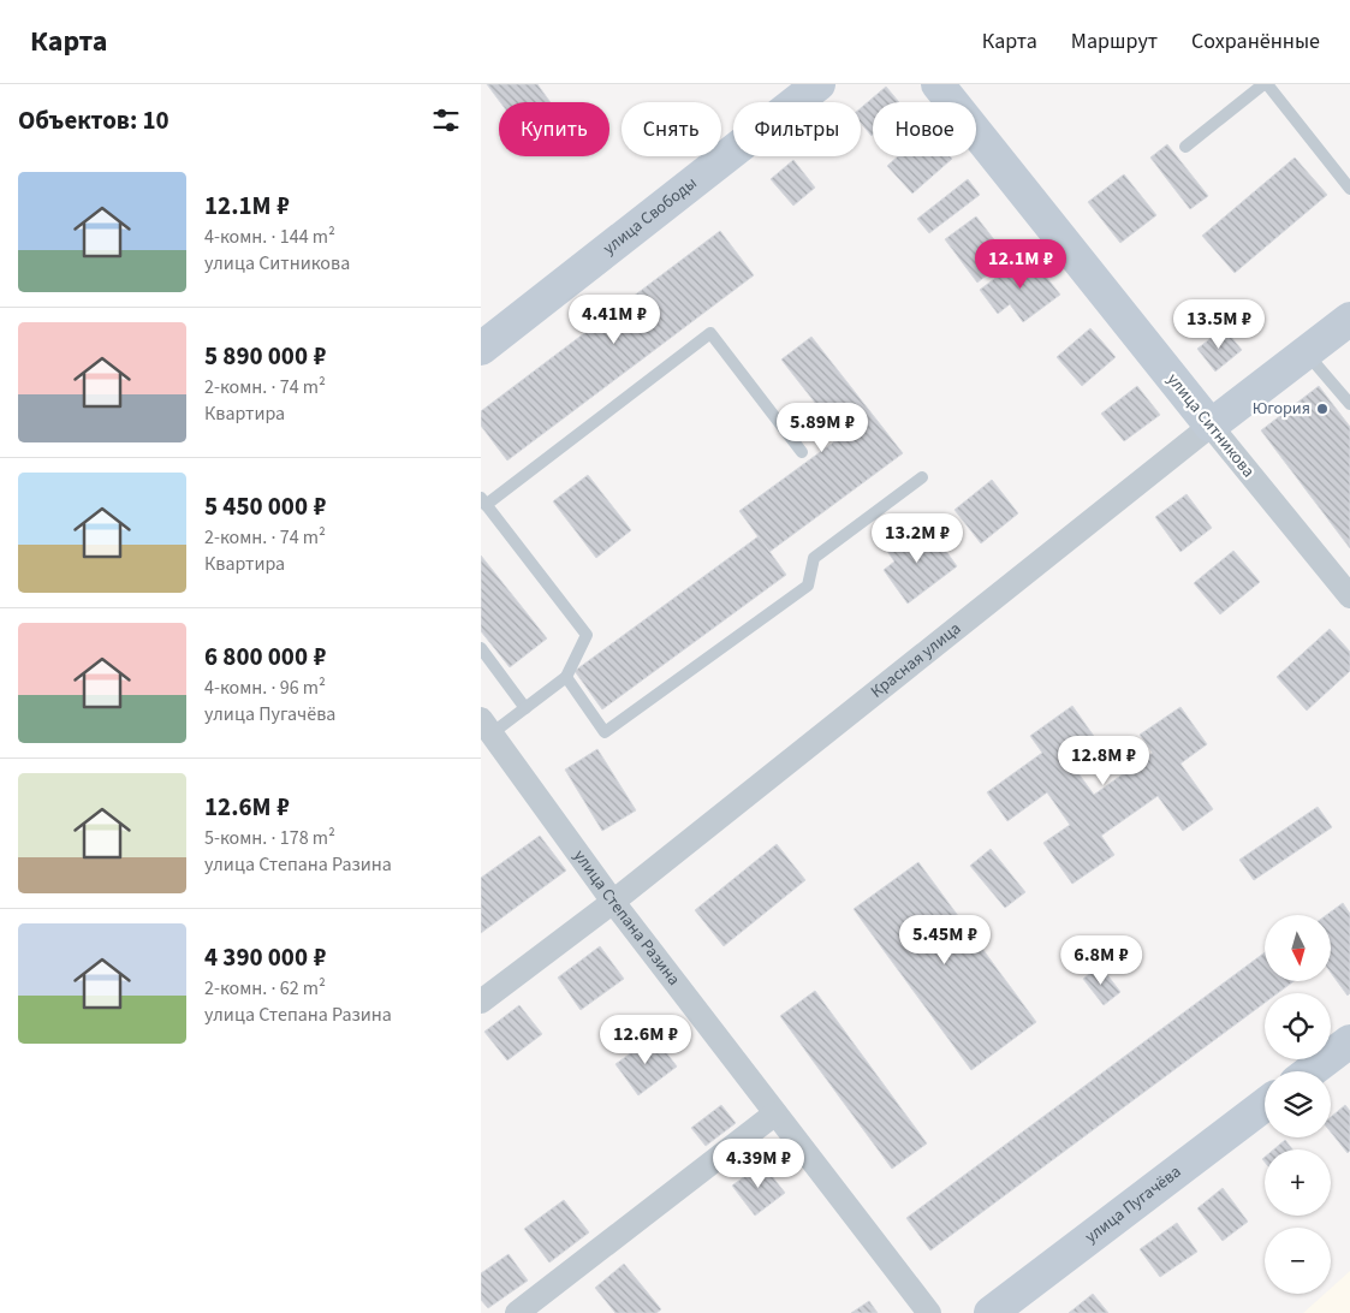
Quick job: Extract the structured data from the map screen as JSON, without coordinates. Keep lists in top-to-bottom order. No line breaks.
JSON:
{"streets":{"main road":["улица Свободы","улица Ситникова","Красная улица","улица Пугачёва"],"street":["улица Степана Разина"]},"crossings":[["улица Ситникова","Красная улица"],["Красная улица","улица Степана Разина"]],"places":["Югория"],"north":"bottom","page":{"header":"Карта","nav":["Карта","Маршрут","Сохранённые"],"heading":"Объектов: 10","chip":["Купить","Снять","Фильтры","Новое"],"list":[{"name":"12.1M ₽","note":"4-комн. · 144 m² · улица Ситникова"},{"name":"5 890 000 ₽","note":"2-комн. · 74 m² · Квартира"},{"name":"5 450 000 ₽","note":"2-комн. · 74 m² · Квартира"},{"name":"6 800 000 ₽","note":"4-комн. · 96 m² · улица Пугачёва"},{"name":"12.6M ₽","note":"5-комн. · 178 m² · улица Степана Разина"},{"name":"4 390 000 ₽","note":"2-комн. · 62 m² · улица Степана Разина"}],"price":["12.1M ₽","4.41M ₽","13.5M ₽","5.89M ₽","13.2M ₽","12.8M ₽","5.45M ₽","6.8M ₽","12.6M ₽","4.39M ₽"],"map_buttons":["+","−"]}}
